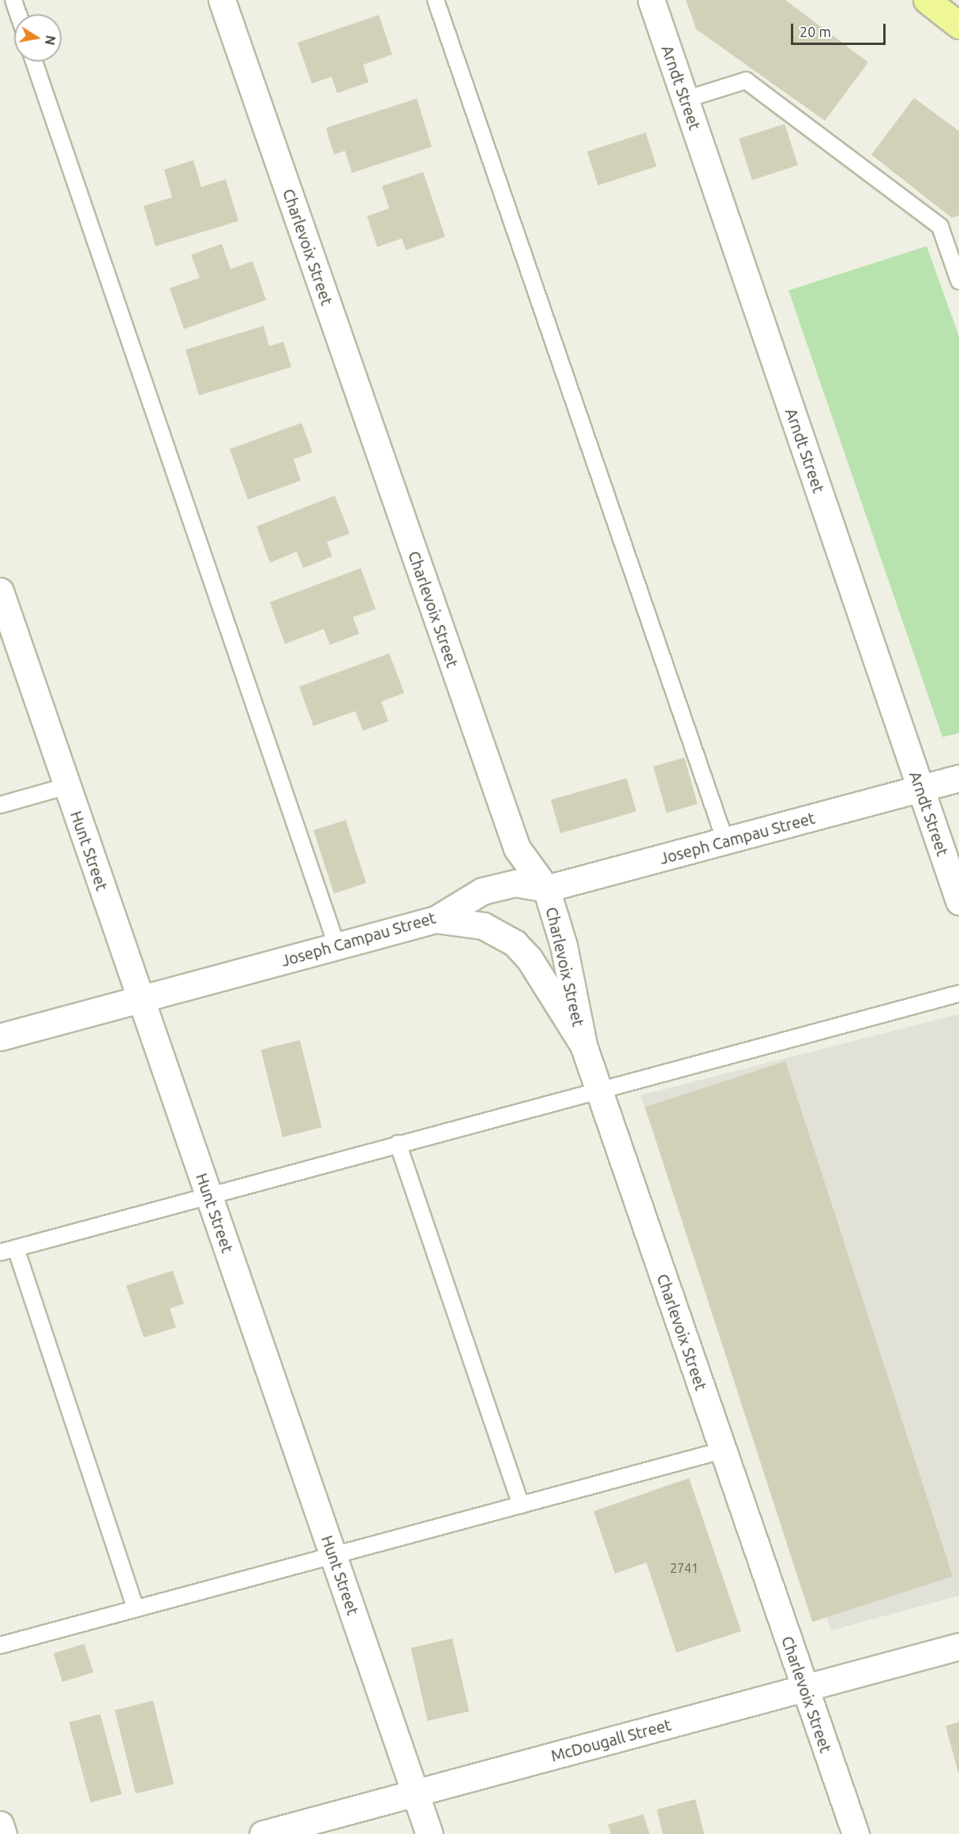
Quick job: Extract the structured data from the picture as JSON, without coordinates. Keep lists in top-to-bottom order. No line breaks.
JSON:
{"streets":{"street":["Arndt Street","Charlevoix Street","Joseph Campau Street","Hunt Street","McDougall Street"]},"crossings":[["Arndt Street","Joseph Campau Street"],["Charlevoix Street","Joseph Campau Street"],["Charlevoix Street","McDougall Street"],["Joseph Campau Street","Hunt Street"],["Hunt Street","McDougall Street"]],"house_numbers":["2741"],"scale_bar":"20 m","north":"right"}
